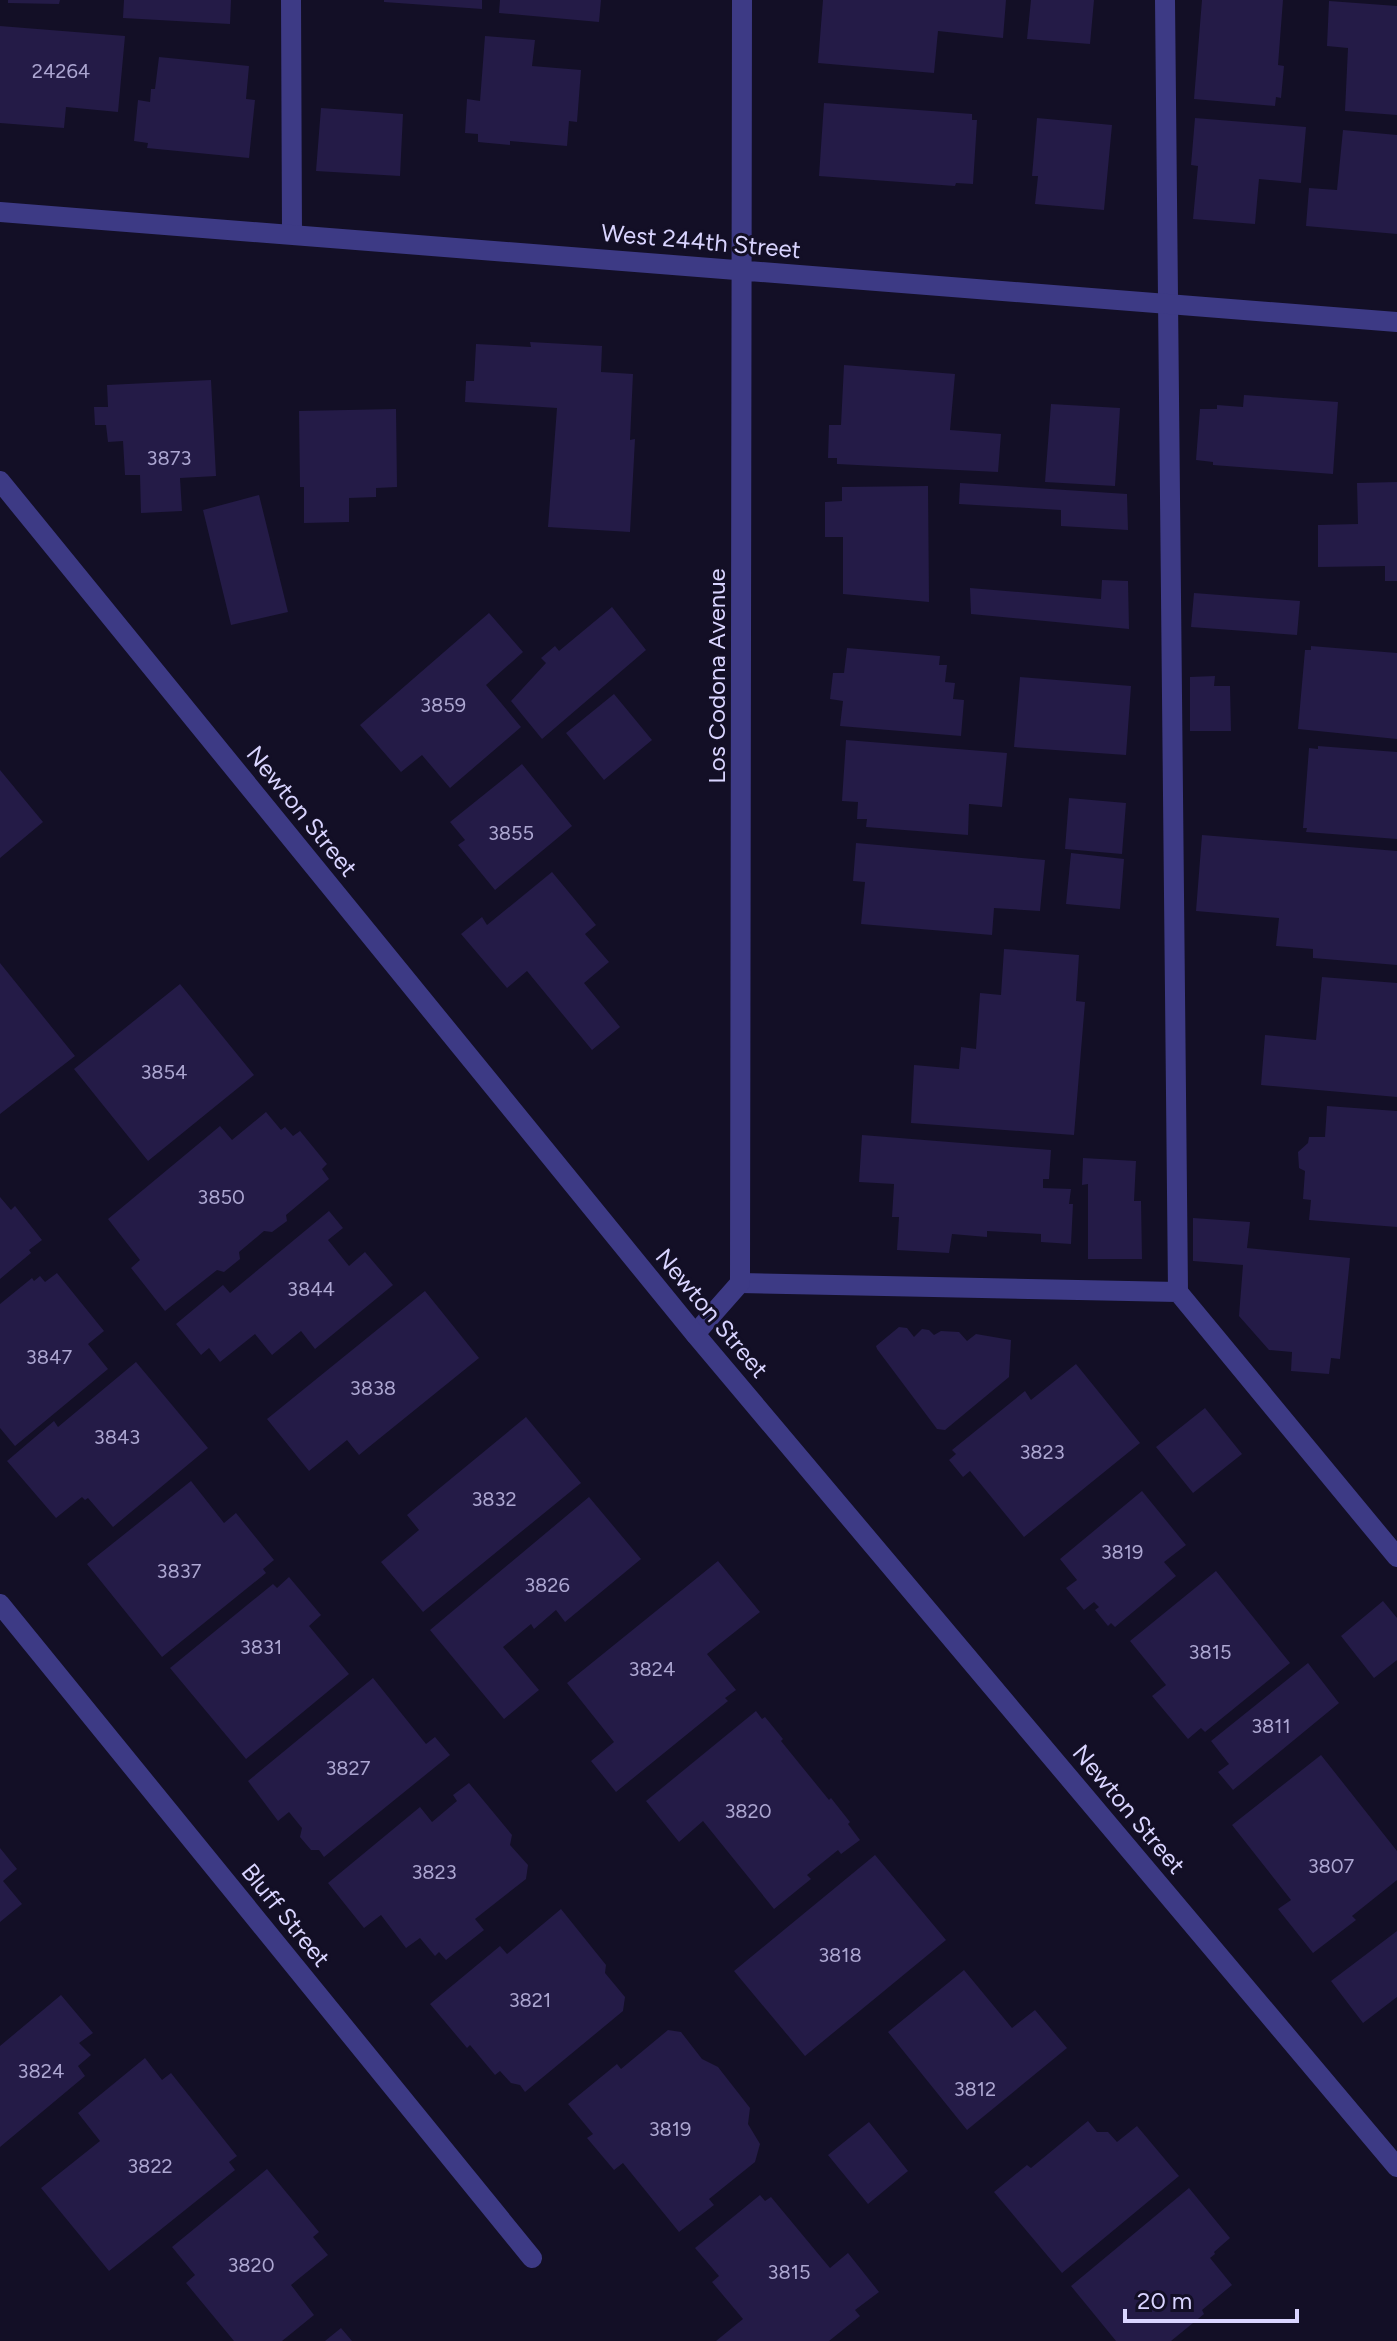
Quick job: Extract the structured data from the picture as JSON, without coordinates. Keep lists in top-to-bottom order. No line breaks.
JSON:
{"streets":{"street":["West 244th Street","Los Codona Avenue","Newton Street","Bluff Street"]},"crossings":[["West 244th Street","Los Codona Avenue"]],"house_numbers":["24264","3873","3859","3855","3854","3850","3844","3847","3838","3843","3823","3832","3819","3837","3826","3831","3815","3824","3811","3827","3820","3807","3823","3818","3821","3824","3812","3819","3822","3820","3815"],"scale_bar":"20 m"}
